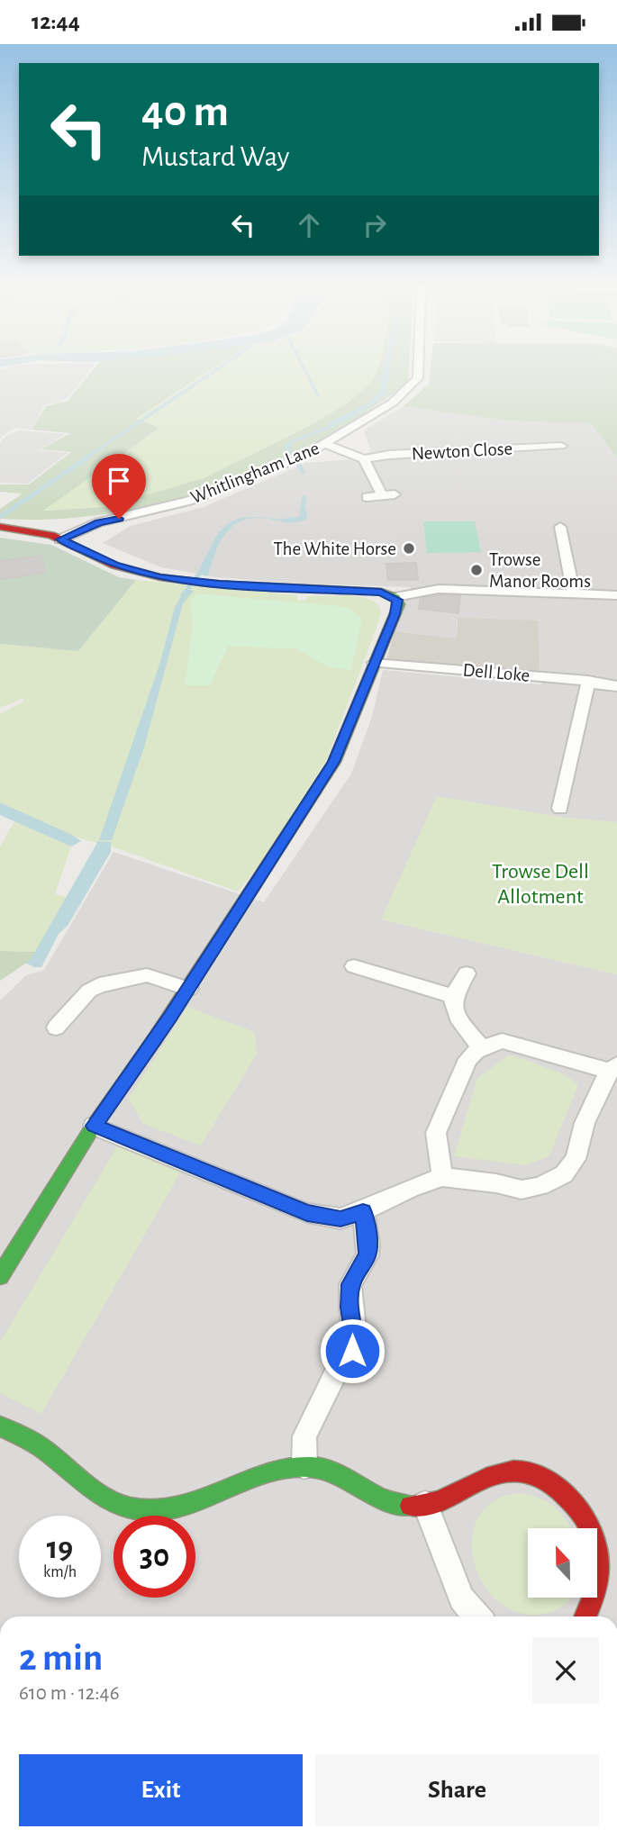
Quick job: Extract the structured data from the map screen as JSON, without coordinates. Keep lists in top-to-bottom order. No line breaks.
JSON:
{"streets":{"street":["Newton Close","Whitlingham Lane","Dell Loke"]},"parks":["Trowse Dell Allotment"],"places":["The White Horse","Trowse Manor Rooms"],"north":"top","page":{"status":"12:44","turn":["40 m","Mustard Way"],"speed":"19 km/h","limit":"30","heading":["2 min","610 m · 12:46"],"buttons":["Exit","Share"]}}
